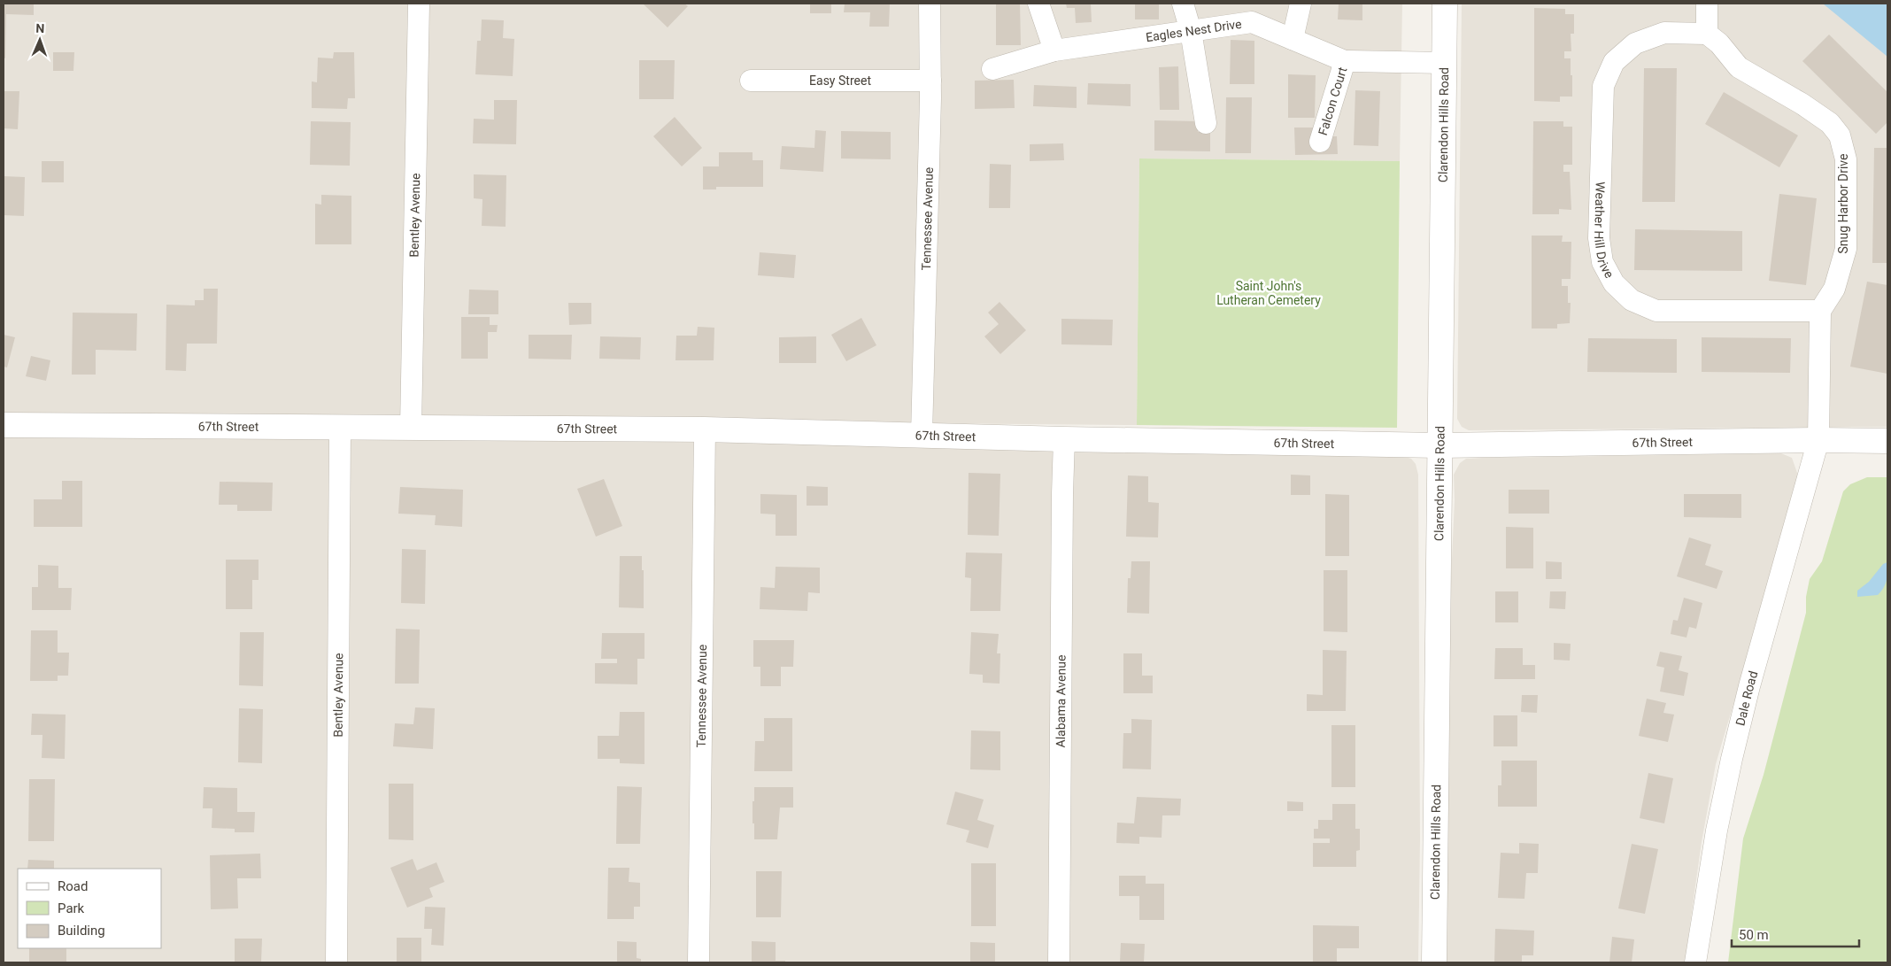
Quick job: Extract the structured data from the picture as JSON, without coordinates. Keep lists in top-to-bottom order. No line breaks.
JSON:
{"streets":{"street":["Eagles Nest Drive","Easy Street","Falcon Court","Clarendon Hills Road","Snug Harbor Drive","Bentley Avenue","Tennessee Avenue","Weather Hill Drive","67th Street","Dale Road","Alabama Avenue"]},"crossings":[["Eagles Nest Drive","Falcon Court"],["Eagles Nest Drive","Clarendon Hills Road"],["Easy Street","Tennessee Avenue"],["Clarendon Hills Road","67th Street"],["Snug Harbor Drive","Weather Hill Drive"],["Bentley Avenue","67th Street"],["Tennessee Avenue","67th Street"],["67th Street","Dale Road"],["67th Street","Alabama Avenue"]],"parks":["Saint John's Lutheran Cemetery"],"legend":["Road","Park","Building"],"scale_bar":"50 m","north":"top"}
